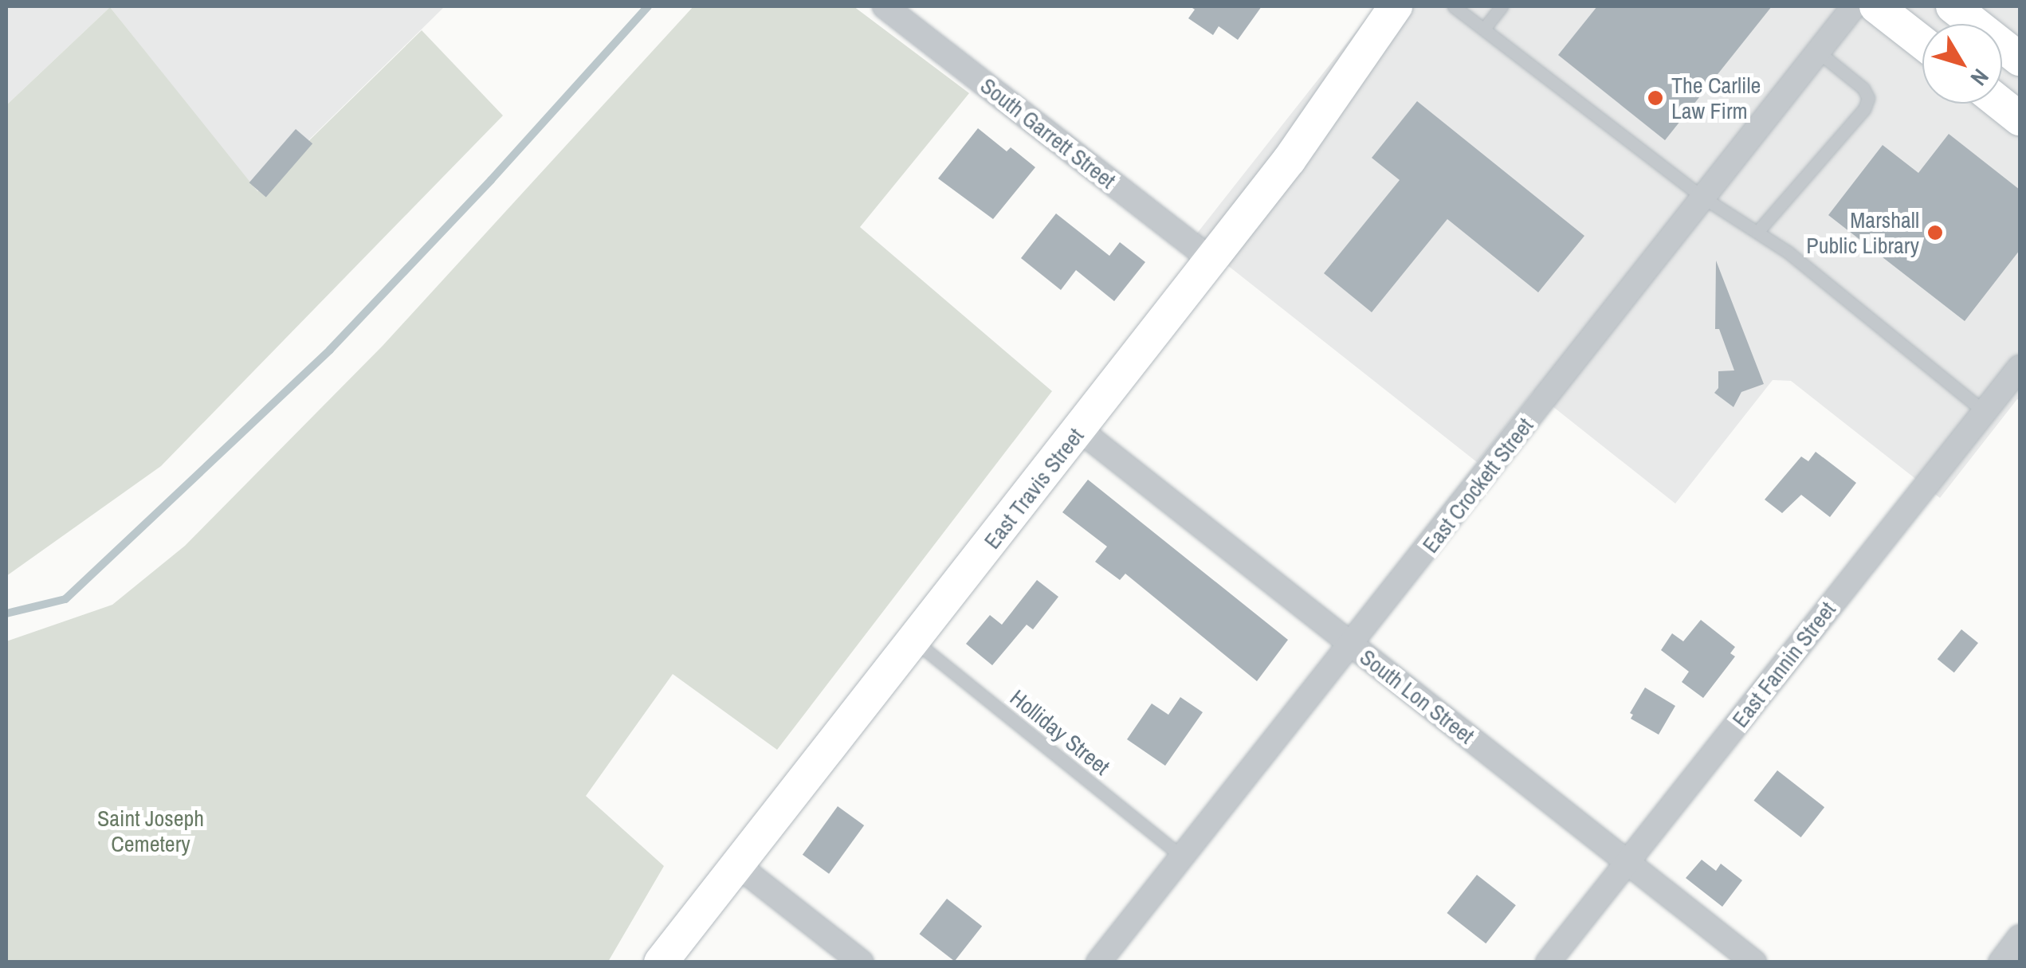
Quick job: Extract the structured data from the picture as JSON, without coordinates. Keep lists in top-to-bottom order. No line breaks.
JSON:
{"streets":{"street":["South Garrett Street","East Crockett Street","East Travis Street","East Fannin Street","South Lon Street"],"lane":["Holliday Street"]},"crossings":[["South Garrett Street","East Travis Street"],["East Crockett Street","South Lon Street"],["East Crockett Street","Holliday Street"],["East Travis Street","South Lon Street"],["East Travis Street","Holliday Street"],["East Fannin Street","South Lon Street"]],"parks":["Saint Joseph Cemetery"],"places":["The Carlile Law Firm","Marshall Public Library"],"north":"bottom right"}
